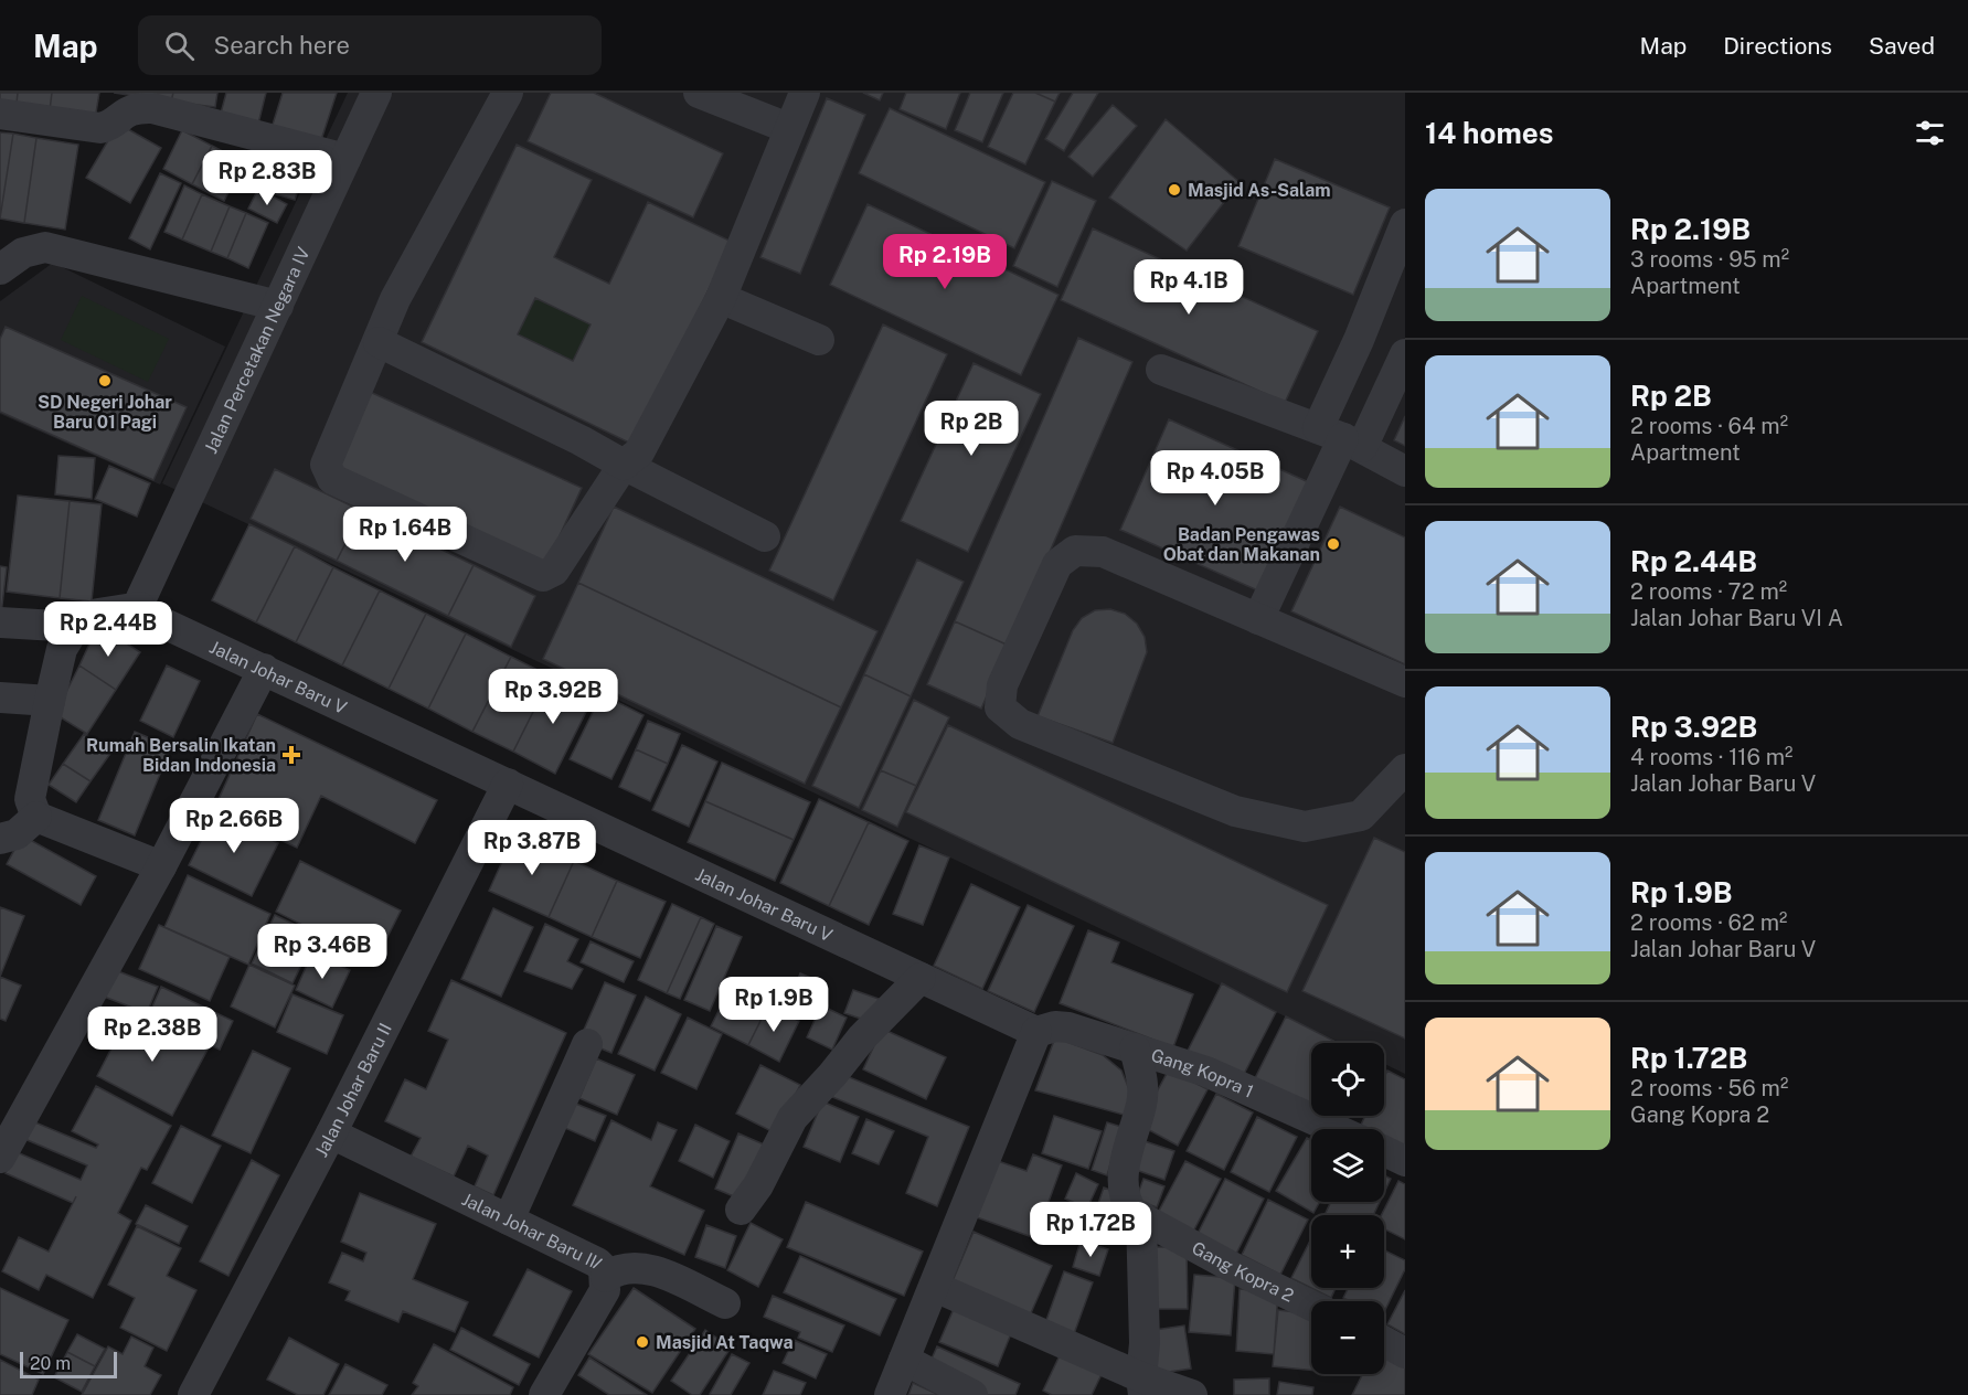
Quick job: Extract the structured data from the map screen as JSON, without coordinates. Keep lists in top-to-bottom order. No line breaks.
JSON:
{"streets":{"street":["Jalan Percetakan Negara IV","Jalan Johar Baru V","Gang Kopra 1","Jalan Johar Baru II","Jalan Johar Baru III","Gang Kopra 2"]},"crossings":[["Jalan Percetakan Negara IV","Jalan Johar Baru V"],["Jalan Johar Baru V","Gang Kopra 1"],["Jalan Johar Baru V","Jalan Johar Baru II"],["Gang Kopra 1","Gang Kopra 2"],["Jalan Johar Baru II","Jalan Johar Baru III"]],"places":{"other":["Masjid As-Salam","SD Negeri Johar Baru 01 Pagi","Badan Pengawas Obat dan Makanan","Masjid At Taqwa"],"health":["Rumah Bersalin Ikatan Bidan Indonesia"]},"scale_bar":"20 m","page":{"header":"Map","search":"Search here","nav":["Map","Directions","Saved"],"heading":"14 homes","price":["Rp 2.83B","Rp 2.19B","Rp 4.1B","Rp 2B","Rp 4.05B","Rp 1.64B","Rp 2.44B","Rp 3.92B","Rp 2.66B","Rp 3.87B","Rp 3.46B","Rp 1.9B","Rp 2.38B","Rp 1.72B"],"list":[{"name":"Rp 2.19B","note":"3 rooms · 95 m² · Apartment"},{"name":"Rp 2B","note":"2 rooms · 64 m² · Apartment"},{"name":"Rp 2.44B","note":"2 rooms · 72 m² · Jalan Johar Baru VI A"},{"name":"Rp 3.92B","note":"4 rooms · 116 m² · Jalan Johar Baru V"},{"name":"Rp 1.9B","note":"2 rooms · 62 m² · Jalan Johar Baru V"},{"name":"Rp 1.72B","note":"2 rooms · 56 m² · Gang Kopra 2"}],"map_buttons":["+","−"],"scale":"20 m"}}
